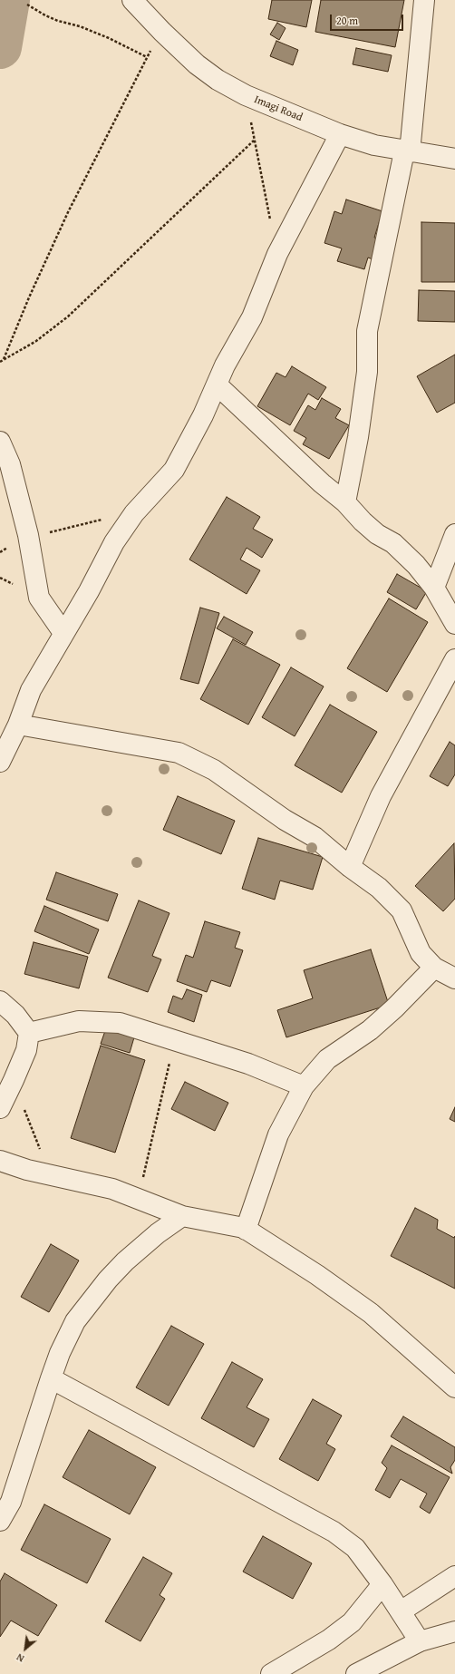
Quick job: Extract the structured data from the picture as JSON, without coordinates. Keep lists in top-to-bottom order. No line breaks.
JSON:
{"streets":{"street":["Imagi Road"]},"scale_bar":"20 m","north":"bottom left"}
